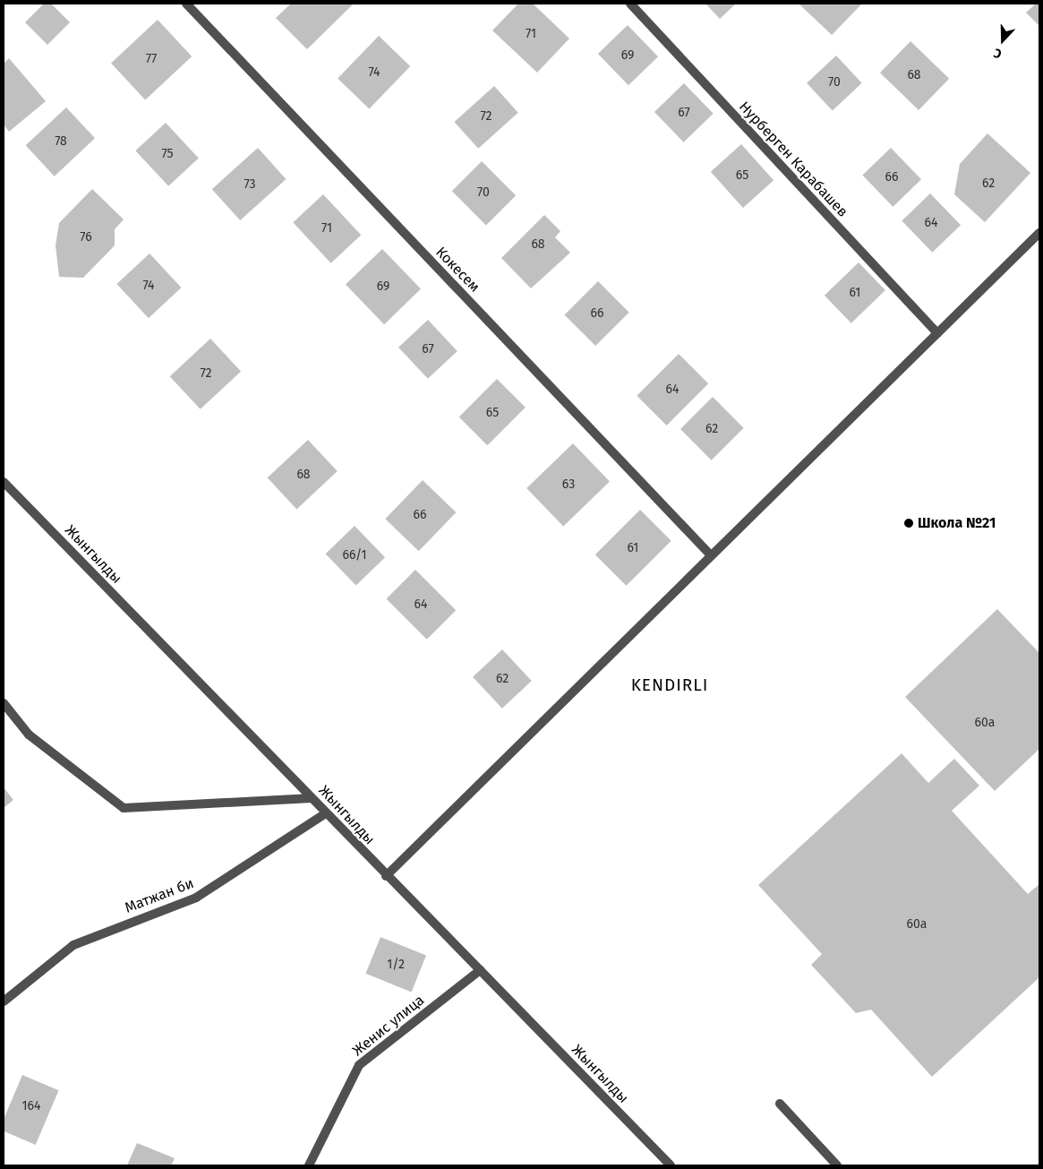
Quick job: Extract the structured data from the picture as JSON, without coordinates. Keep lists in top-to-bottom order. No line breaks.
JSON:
{"streets":{"street":["Нурберген Карабашев","Кокесем","Жынгылды","Матжан би","Женис улица"]},"crossings":[["Жынгылды","Матжан би"],["Жынгылды","Женис улица"]],"districts":["KENDIRLI"],"places":["Школа №21"],"house_numbers":["71","69","77","74","68","70","67","72","78","75","65","66","62","73","70","64","71","76","68","74","69","61","66","67","72","64","65","62","68","63","66","61","66/1","64","62","60а","60а","1/2","164"],"north":"bottom"}
